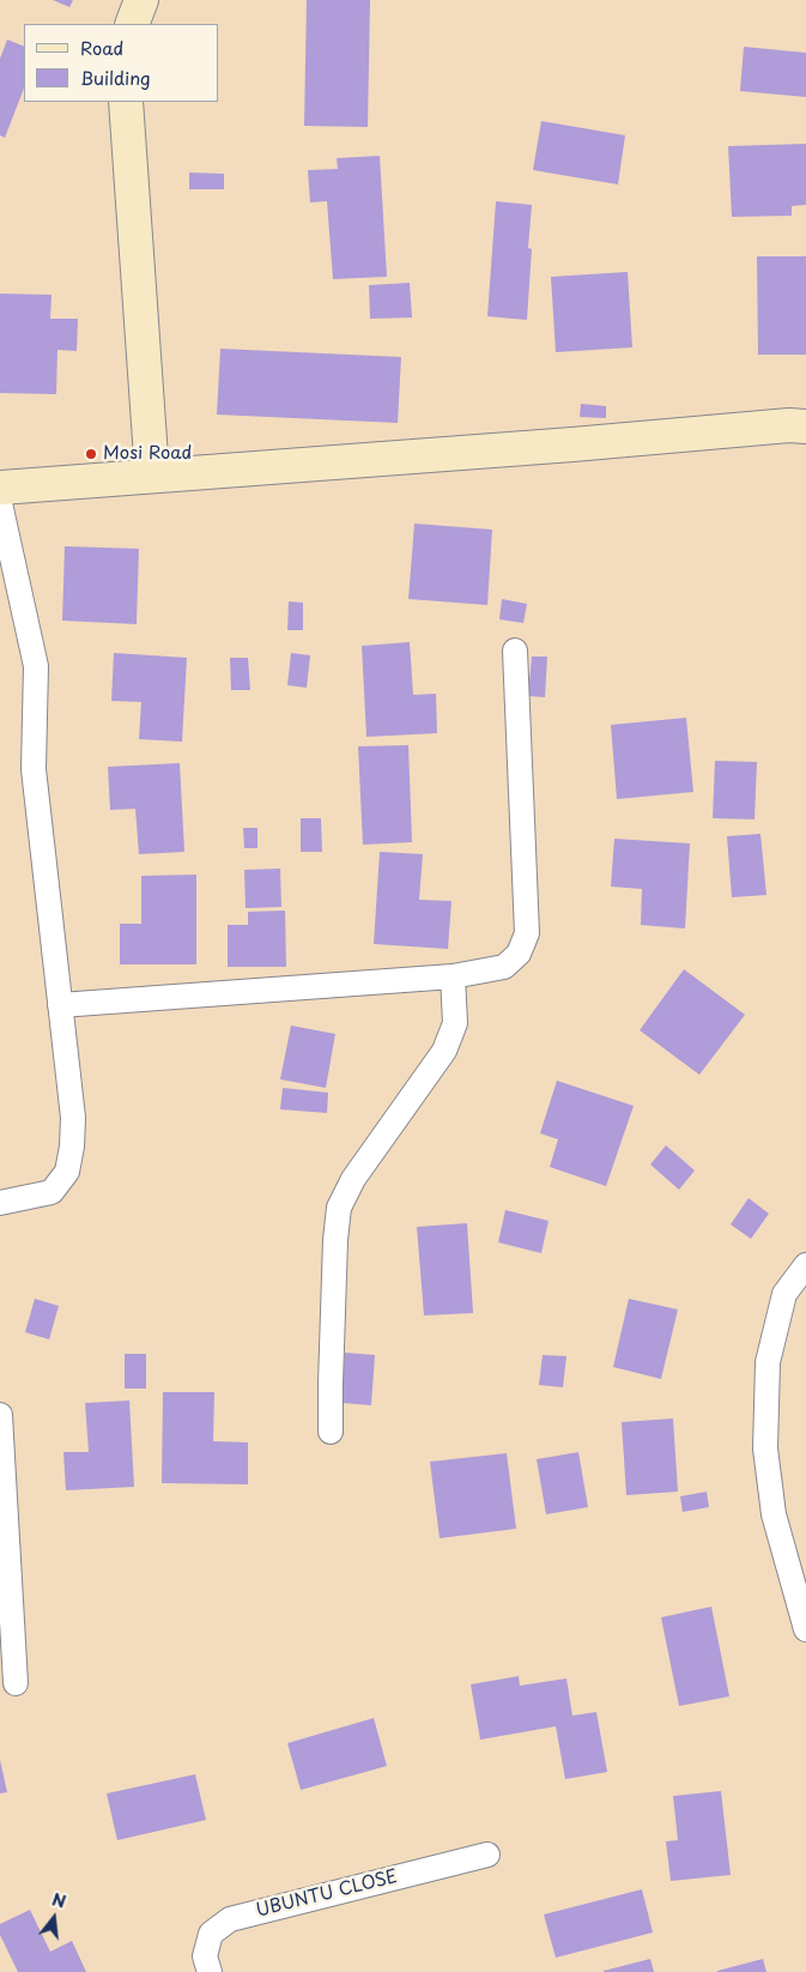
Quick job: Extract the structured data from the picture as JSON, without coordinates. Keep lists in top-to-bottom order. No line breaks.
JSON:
{"streets":{"street":["UBUNTU CLOSE"]},"places":["Mosi Road"],"legend":["Road","Building"],"north":"top"}
